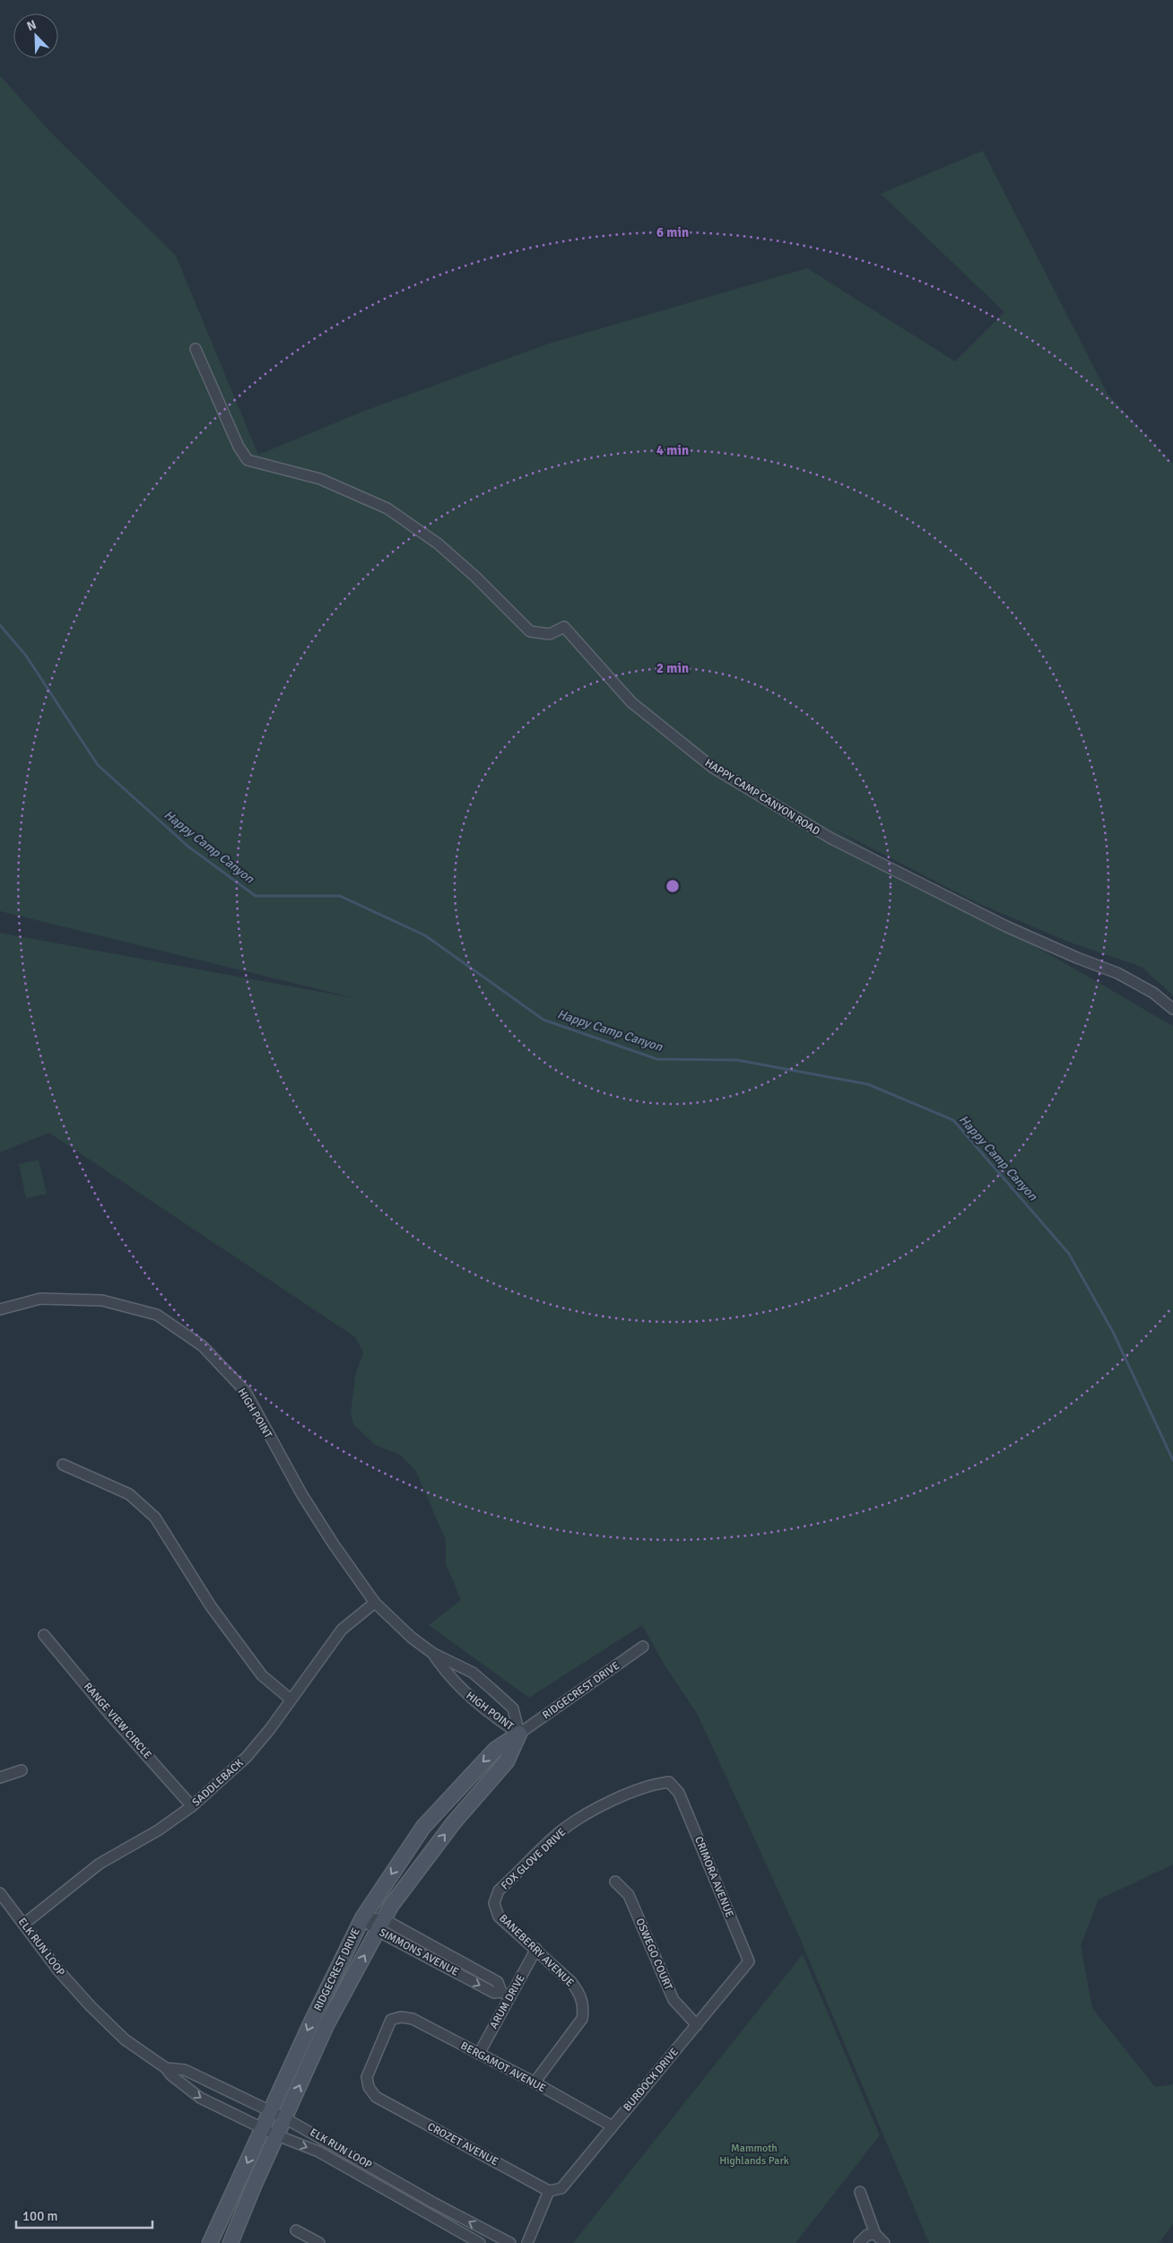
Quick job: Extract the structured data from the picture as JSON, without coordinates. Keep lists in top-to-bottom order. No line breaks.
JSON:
{"streets":{"street":["HAPPY CAMP CANYON ROAD","HIGH POINT","RIDGECREST DRIVE","RANGE VIEW CIRCLE","SADDLEBACK","FOX GLOVE DRIVE","CRIMORA AVENUE","ELK RUN LOOP","BANEBERRY AVENUE","SIMMONS AVENUE","OSWEGO COURT","ARUM DRIVE","BERGAMOT AVENUE","BURDOCK DRIVE","CROZET AVENUE"]},"crossings":[["HIGH POINT","RIDGECREST DRIVE"],["HIGH POINT","SADDLEBACK"],["RIDGECREST DRIVE","ELK RUN LOOP"],["RIDGECREST DRIVE","SIMMONS AVENUE"],["RANGE VIEW CIRCLE","SADDLEBACK"],["SADDLEBACK","ELK RUN LOOP"],["FOX GLOVE DRIVE","CRIMORA AVENUE"],["FOX GLOVE DRIVE","BANEBERRY AVENUE"],["CRIMORA AVENUE","BURDOCK DRIVE"],["BANEBERRY AVENUE","ARUM DRIVE"],["BANEBERRY AVENUE","BERGAMOT AVENUE"],["SIMMONS AVENUE","ARUM DRIVE"],["OSWEGO COURT","BURDOCK DRIVE"],["ARUM DRIVE","BERGAMOT AVENUE"],["BERGAMOT AVENUE","BURDOCK DRIVE"],["BERGAMOT AVENUE","CROZET AVENUE"],["BURDOCK DRIVE","CROZET AVENUE"]],"water":["Happy Camp Canyon"],"parks":["Mammoth Highlands Park"],"scale_bar":"100 m","north":"top left","rings":["6 min","4 min","2 min"]}
